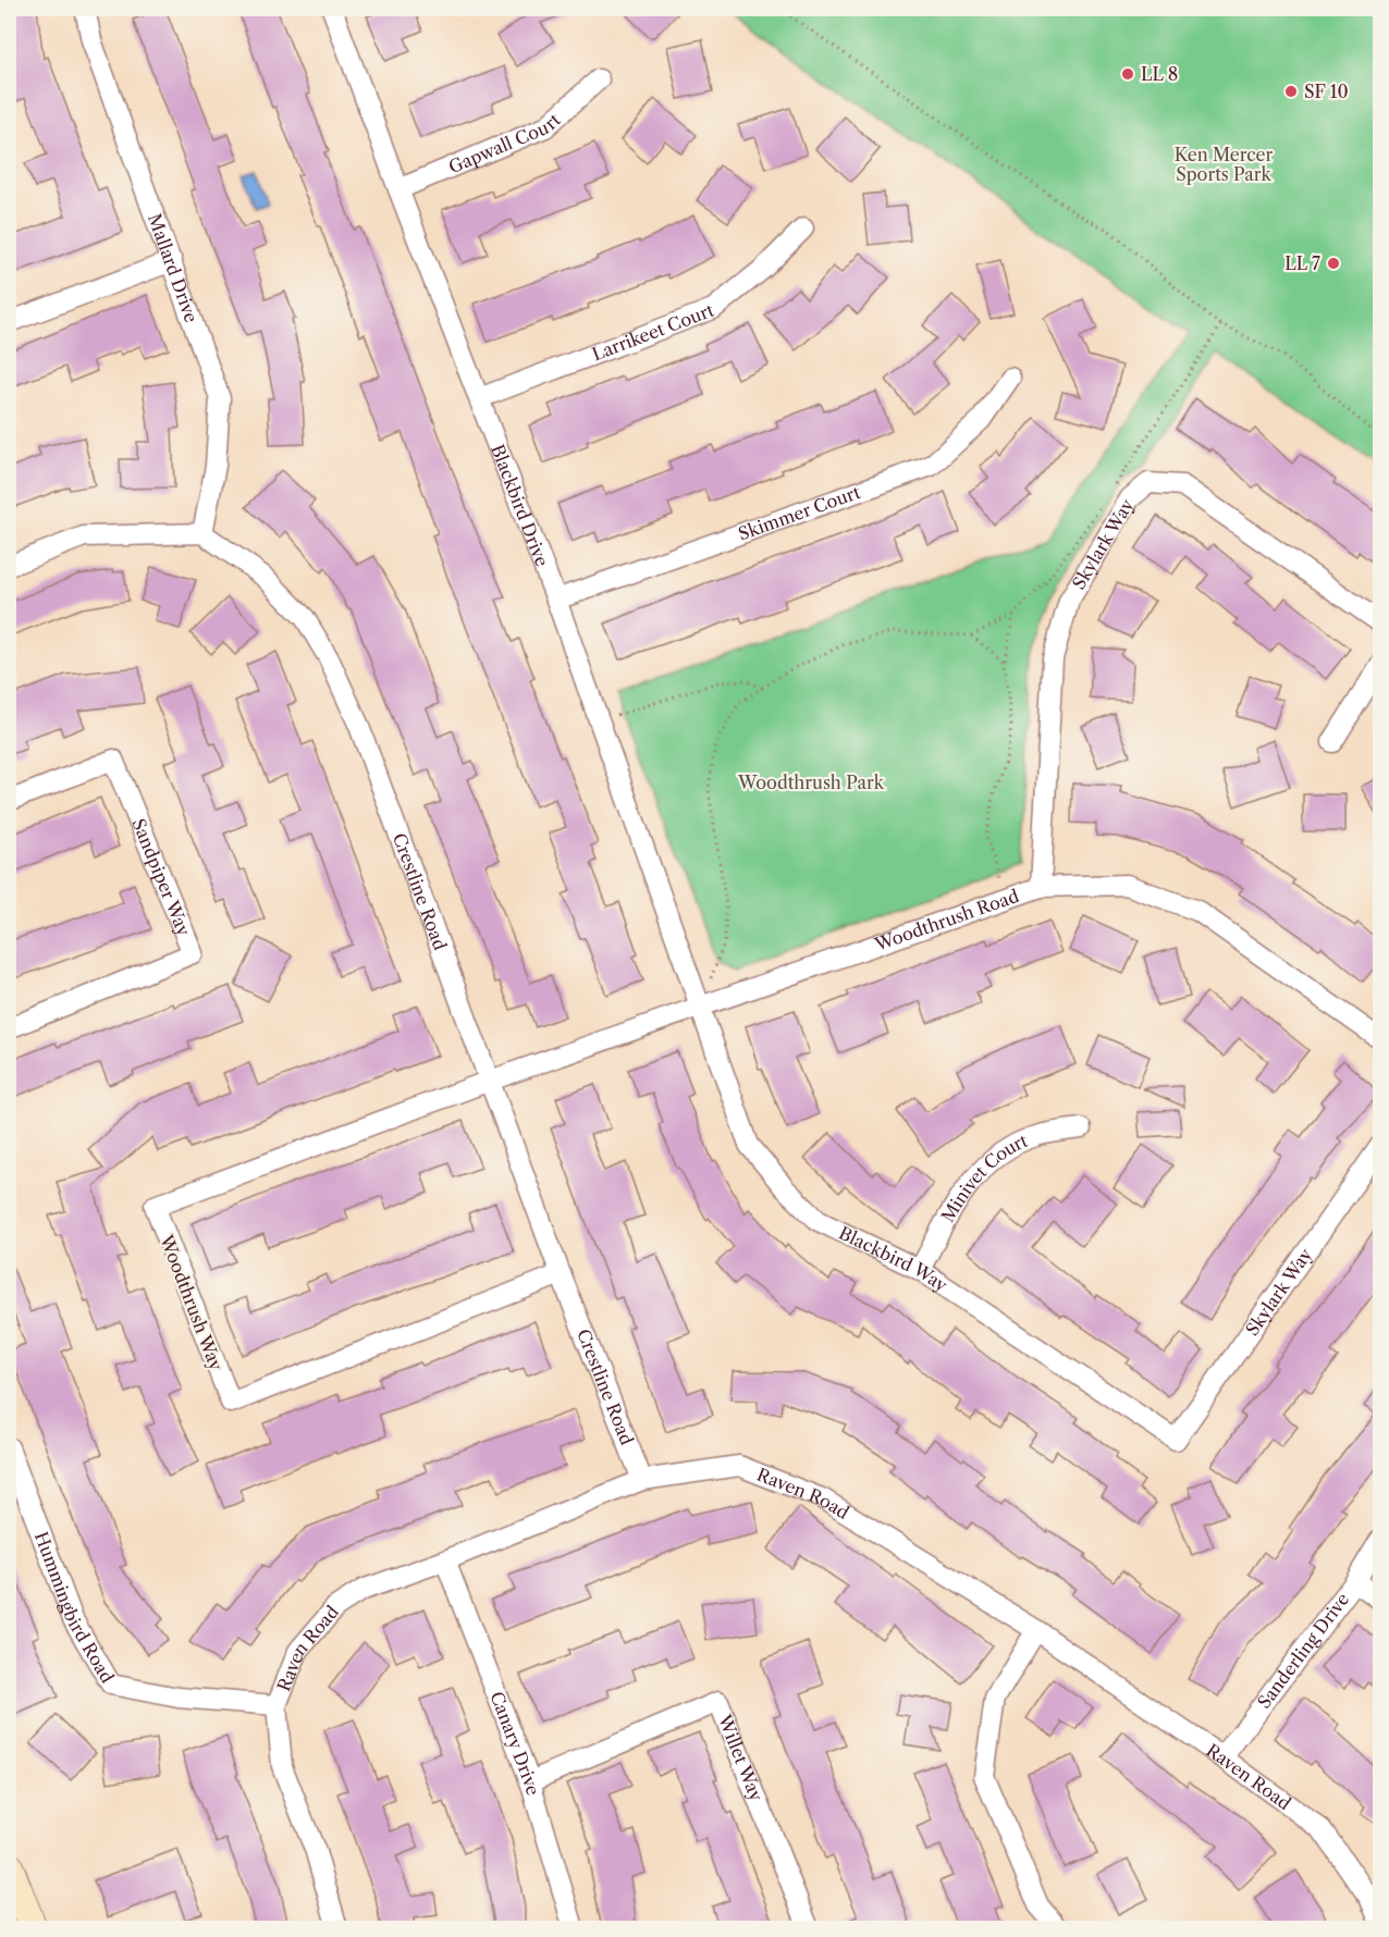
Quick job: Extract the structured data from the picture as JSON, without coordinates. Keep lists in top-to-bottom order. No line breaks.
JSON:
{"streets":{"street":["Gapwall Court","Mallard Drive","Larrikeet Court","Blackbird Drive","Skimmer Court","Skylark Way","Sandpiper Way","Crestline Road","Woodthrush Road","Minivet Court","Blackbird Way","Woodthrush Way","Raven Road","Hummingbird Road","Sanderling Drive","Canary Drive","Willet Way"]},"crossings":[["Gapwall Court","Blackbird Drive"],["Mallard Drive","Crestline Road"],["Larrikeet Court","Blackbird Drive"],["Blackbird Drive","Skimmer Court"],["Blackbird Drive","Woodthrush Road"],["Blackbird Drive","Blackbird Way"],["Skylark Way","Woodthrush Road"],["Skylark Way","Blackbird Way"],["Crestline Road","Woodthrush Road"],["Crestline Road","Woodthrush Way"],["Crestline Road","Raven Road"],["Woodthrush Road","Blackbird Way"],["Woodthrush Road","Woodthrush Way"],["Minivet Court","Blackbird Way"],["Raven Road","Hummingbird Road"],["Raven Road","Sanderling Drive"],["Raven Road","Canary Drive"],["Canary Drive","Willet Way"]],"parks":["Ken Mercer Sports Park","Woodthrush Park"],"places":["LL 8","SF 10","LL 7"]}
